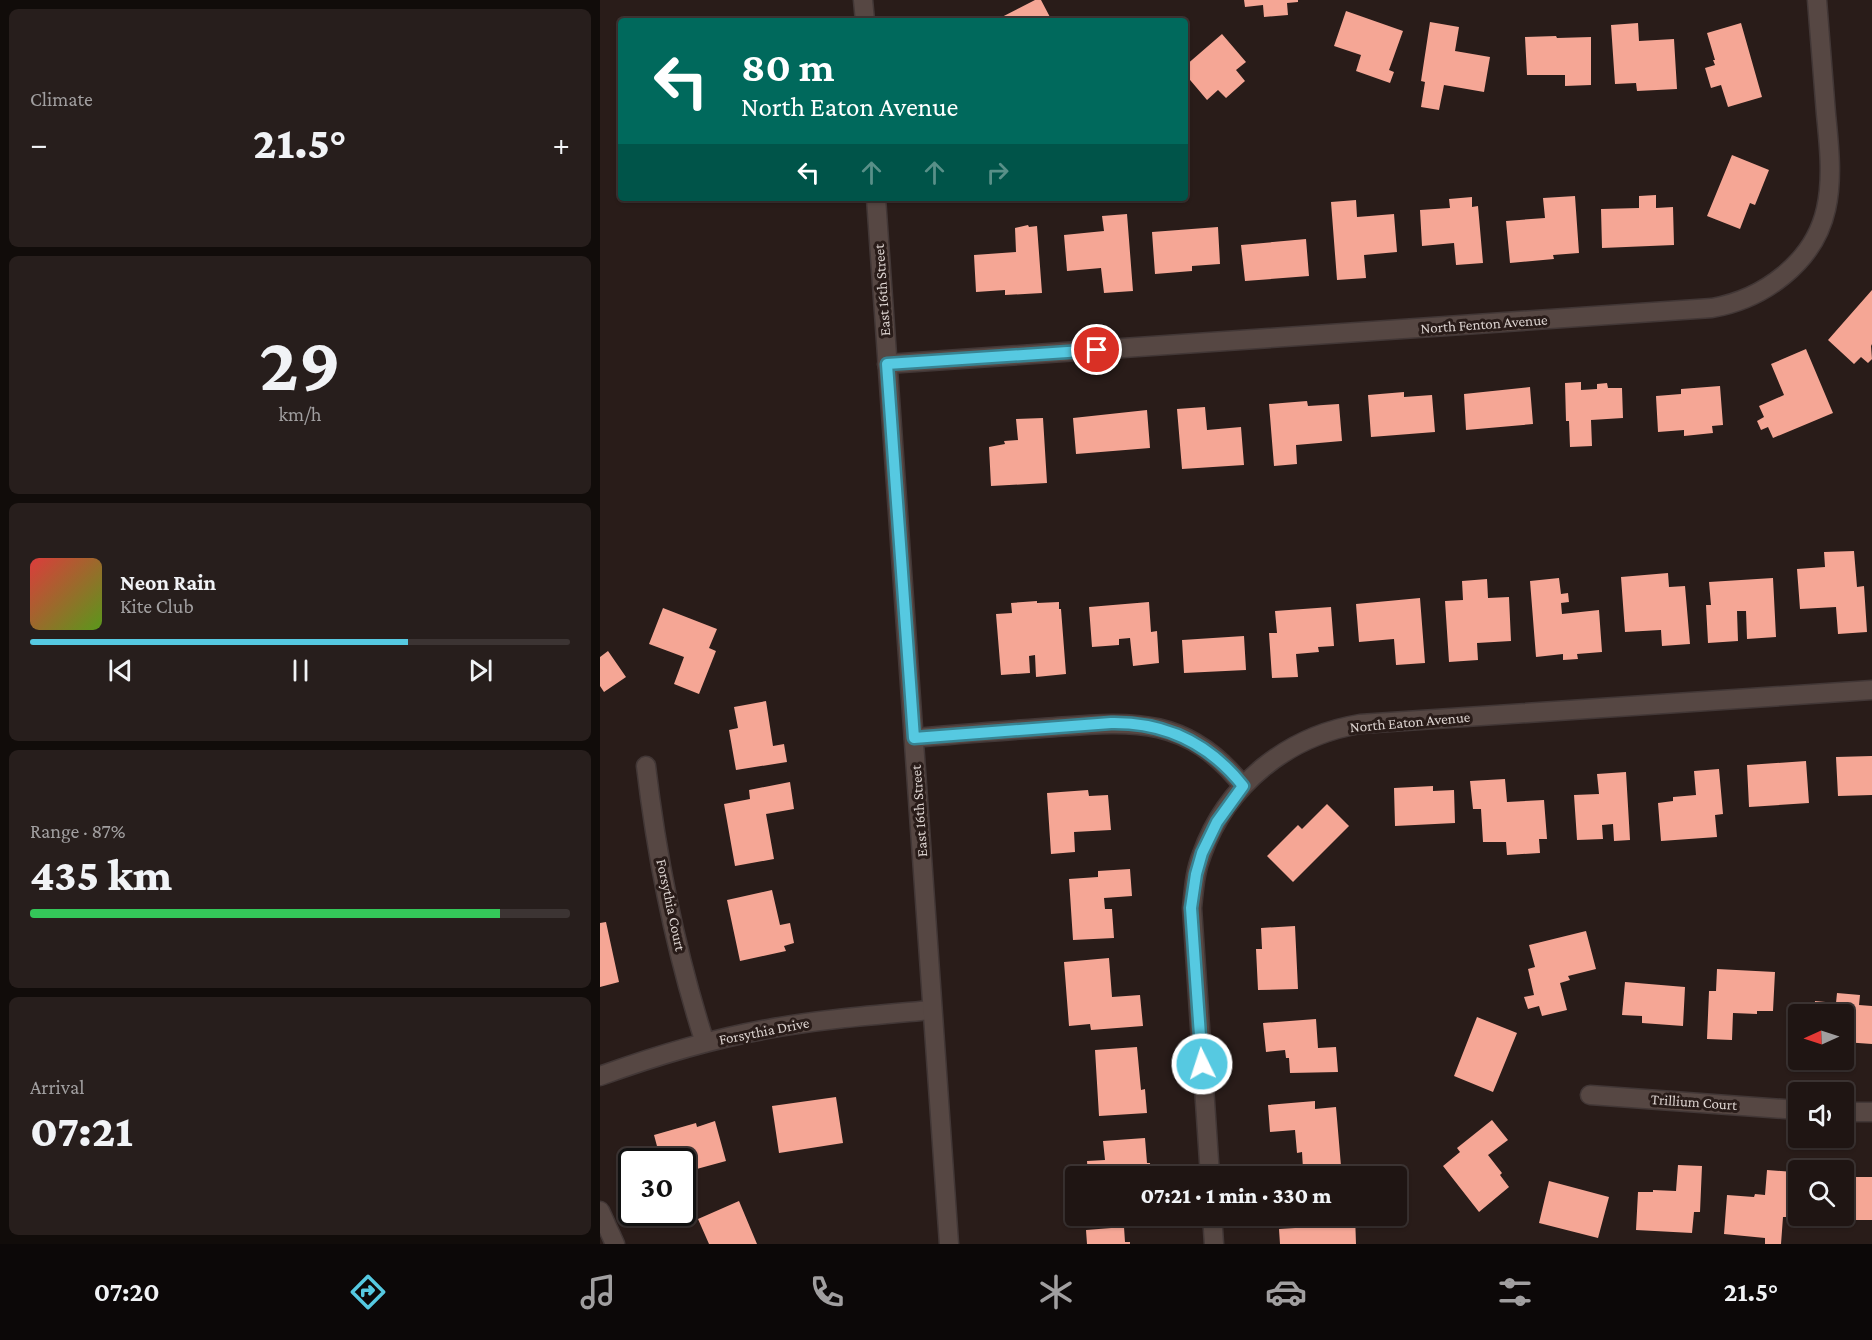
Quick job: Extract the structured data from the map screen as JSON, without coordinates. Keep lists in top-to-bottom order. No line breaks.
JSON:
{"streets":{"street":["East 16th Street","North Fenton Avenue","North Eaton Avenue","Forsythia Court","Forsythia Drive","Trillium Court"]},"crossings":[["East 16th Street","North Fenton Avenue"],["East 16th Street","Forsythia Drive"],["Forsythia Court","Forsythia Drive"]],"north":"left","page":{"tile":["Climate",["29","km/h"],["Range · 87%","435 km"],["Arrival","07:21"]],"turn":["80 m","North Eaton Avenue"],"heat":["−","21.5°","+"],"song":["Neon Rain","Kite Club"],"limit":"30","trip":"07:21 · 1 min · 330 m","tabs":["07:20","21.5°"]}}
